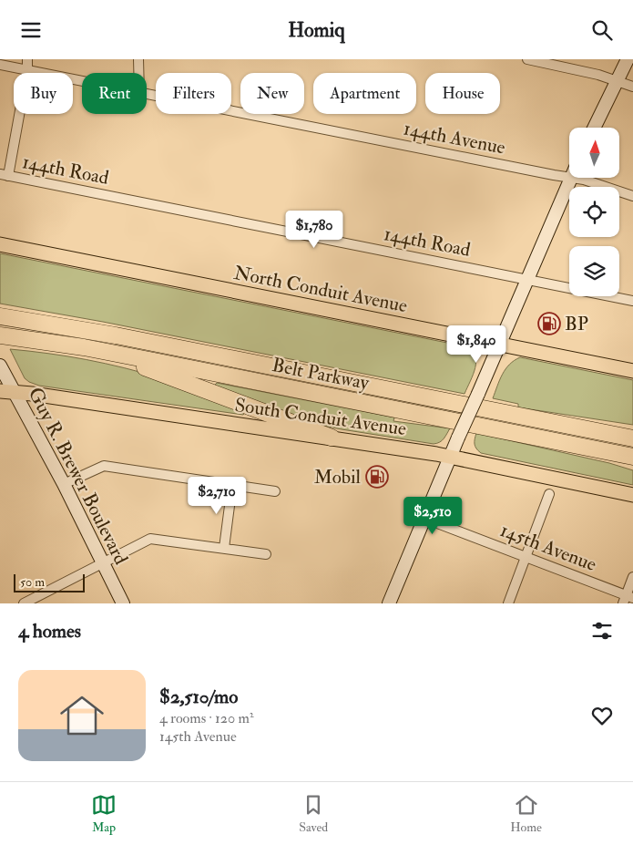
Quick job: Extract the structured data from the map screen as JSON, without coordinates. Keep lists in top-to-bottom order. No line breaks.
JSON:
{"streets":{"highway":["Belt Parkway"],"main road":["North Conduit Avenue","South Conduit Avenue","Guy R. Brewer Boulevard"],"street":["144th Avenue","144th Road","145th Avenue"]},"crossings":[["South Conduit Avenue","Guy R. Brewer Boulevard"]],"places":{"fuel station":["BP","Mobil"]},"scale_bar":"50 m","north":"top","page":{"header":"Homiq","chip":["Buy","Rent","Filters","New","Apartment","House"],"price":["$1,780","$1,840","$2,710","$2,510"],"scale":"50 m","heading":"4 homes","list":[{"name":"$2,510/mo","note":"4 rooms · 120 m² · 145th Avenue"}],"tabs":["Map","Saved","Home"]}}
